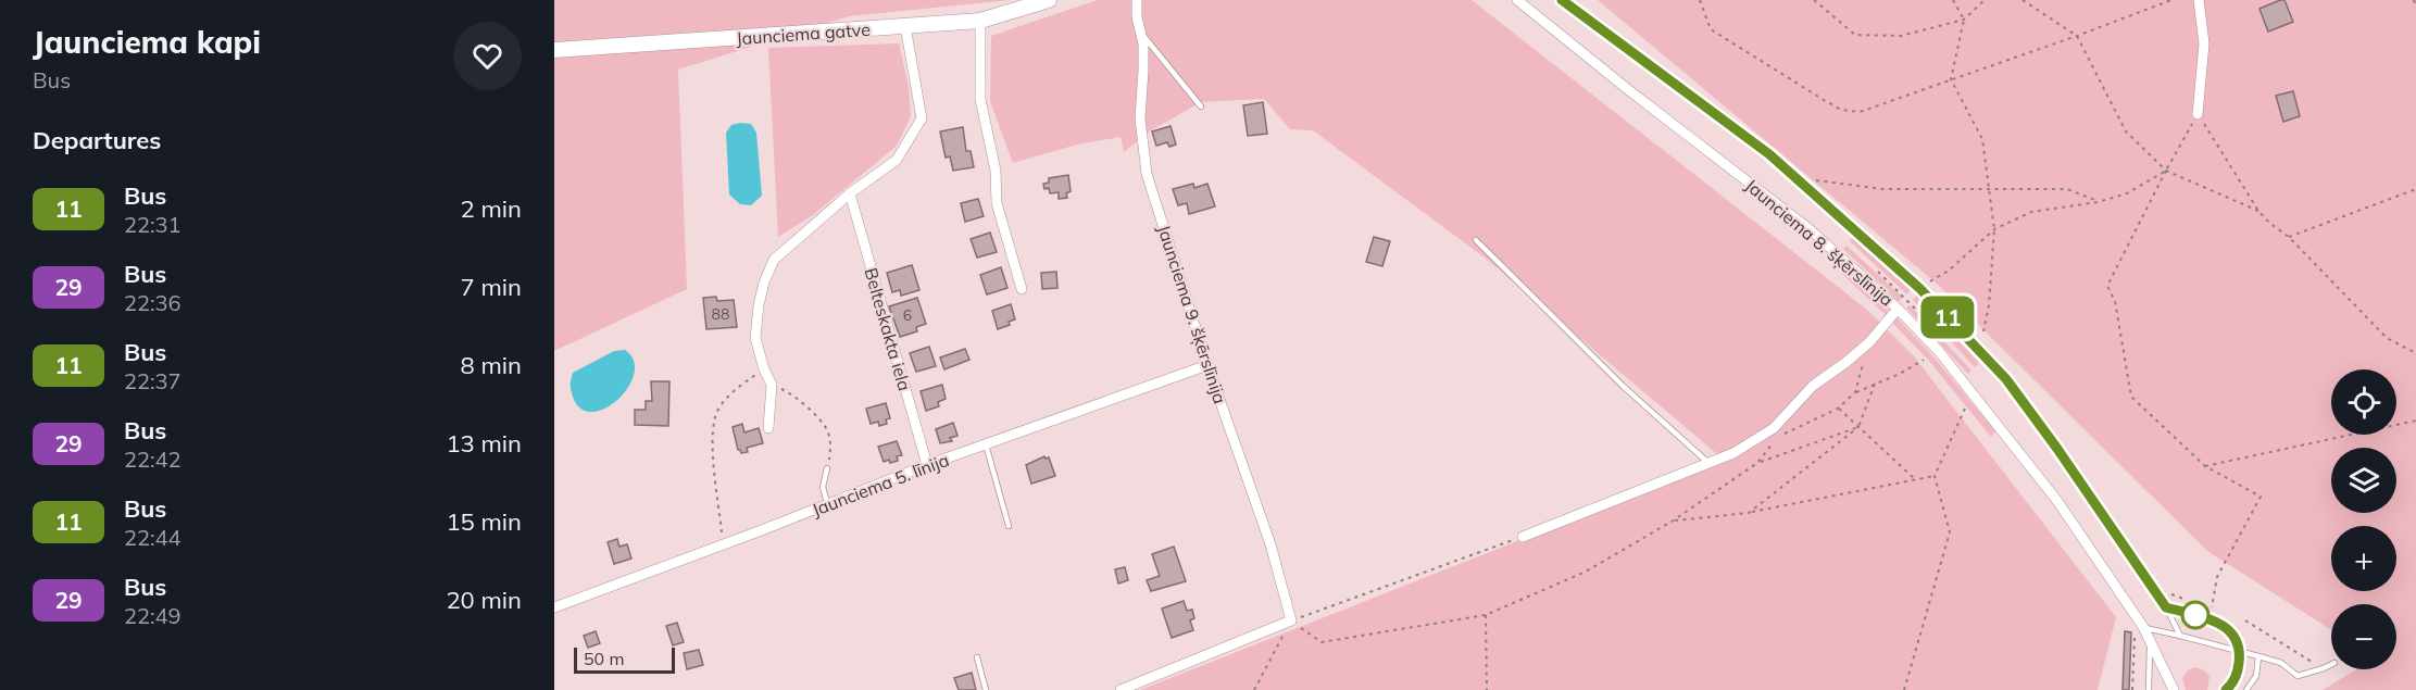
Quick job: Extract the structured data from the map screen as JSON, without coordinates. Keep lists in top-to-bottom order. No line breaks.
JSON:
{"streets":{"main road":["Jaunciema gatve"],"street":["Jaunciema 8. šķērslīnija","Jaunciema 9. šķērslīnija","Belteskakta iela","Jaunciema 5. līnija"]},"crossings":[["Jaunciema 9. šķērslīnija","Jaunciema 5. līnija"],["Belteskakta iela","Jaunciema 5. līnija"]],"lines":["bus line 11"],"house_numbers":["88","6"],"scale_bar":"50 m","page":{"heading":[["Jaunciema kapi","Bus"],"Departures"],"on_map":"11","list":[{"mark":"11","name":"Bus","note":"22:31","value":"2 min"},{"mark":"29","name":"Bus","note":"22:36","value":"7 min"},{"mark":"11","name":"Bus","note":"22:37","value":"8 min"},{"mark":"29","name":"Bus","note":"22:42","value":"13 min"},{"mark":"11","name":"Bus","note":"22:44","value":"15 min"},{"mark":"29","name":"Bus","note":"22:49","value":"20 min"}],"map_buttons":["+","−"],"scale":"50 m"}}
